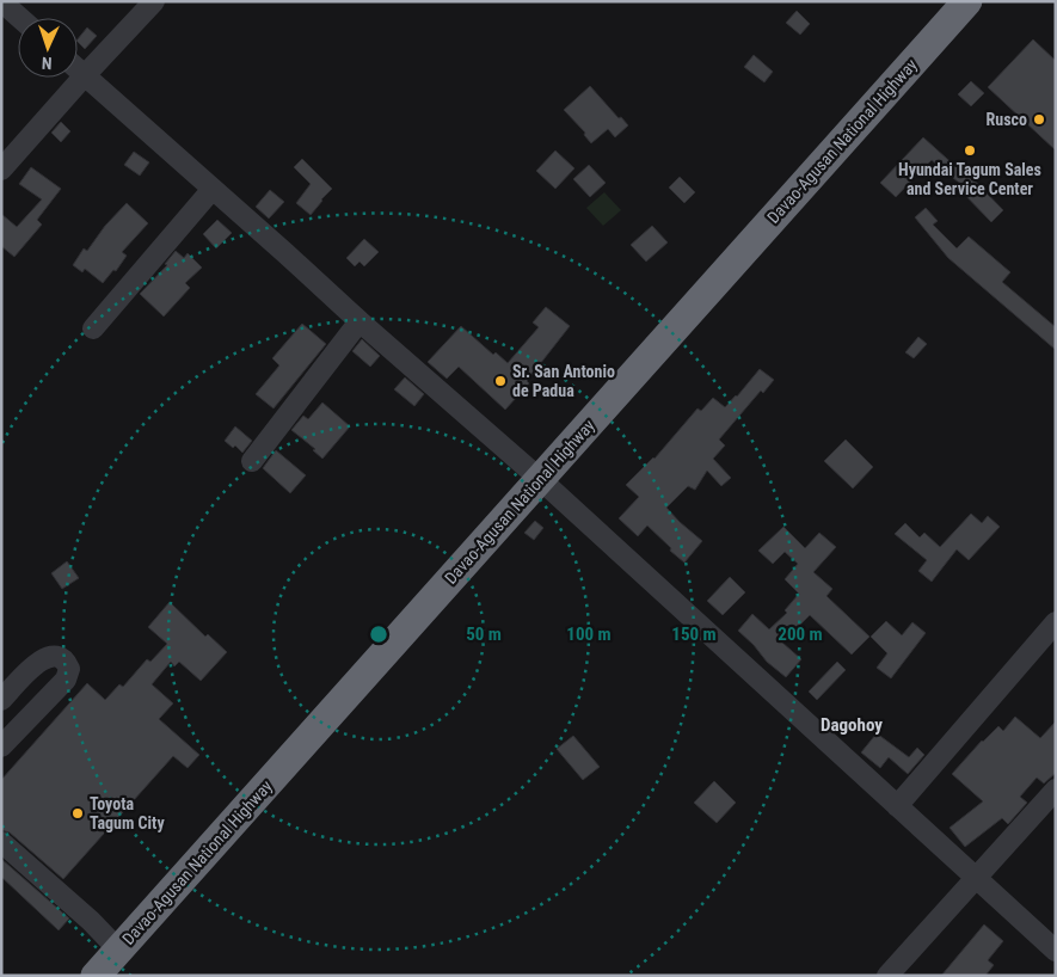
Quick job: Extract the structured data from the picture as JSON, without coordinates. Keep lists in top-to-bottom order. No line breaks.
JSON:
{"streets":{"highway":["Davao-Agusan National Highway"]},"districts":["Dagohoy"],"places":["Rusco","Hyundai Tagum Sales and Service Center","Sr. San Antonio de Padua","Toyota Tagum City"],"north":"bottom","rings":["50 m","100 m","150 m","200 m"]}
